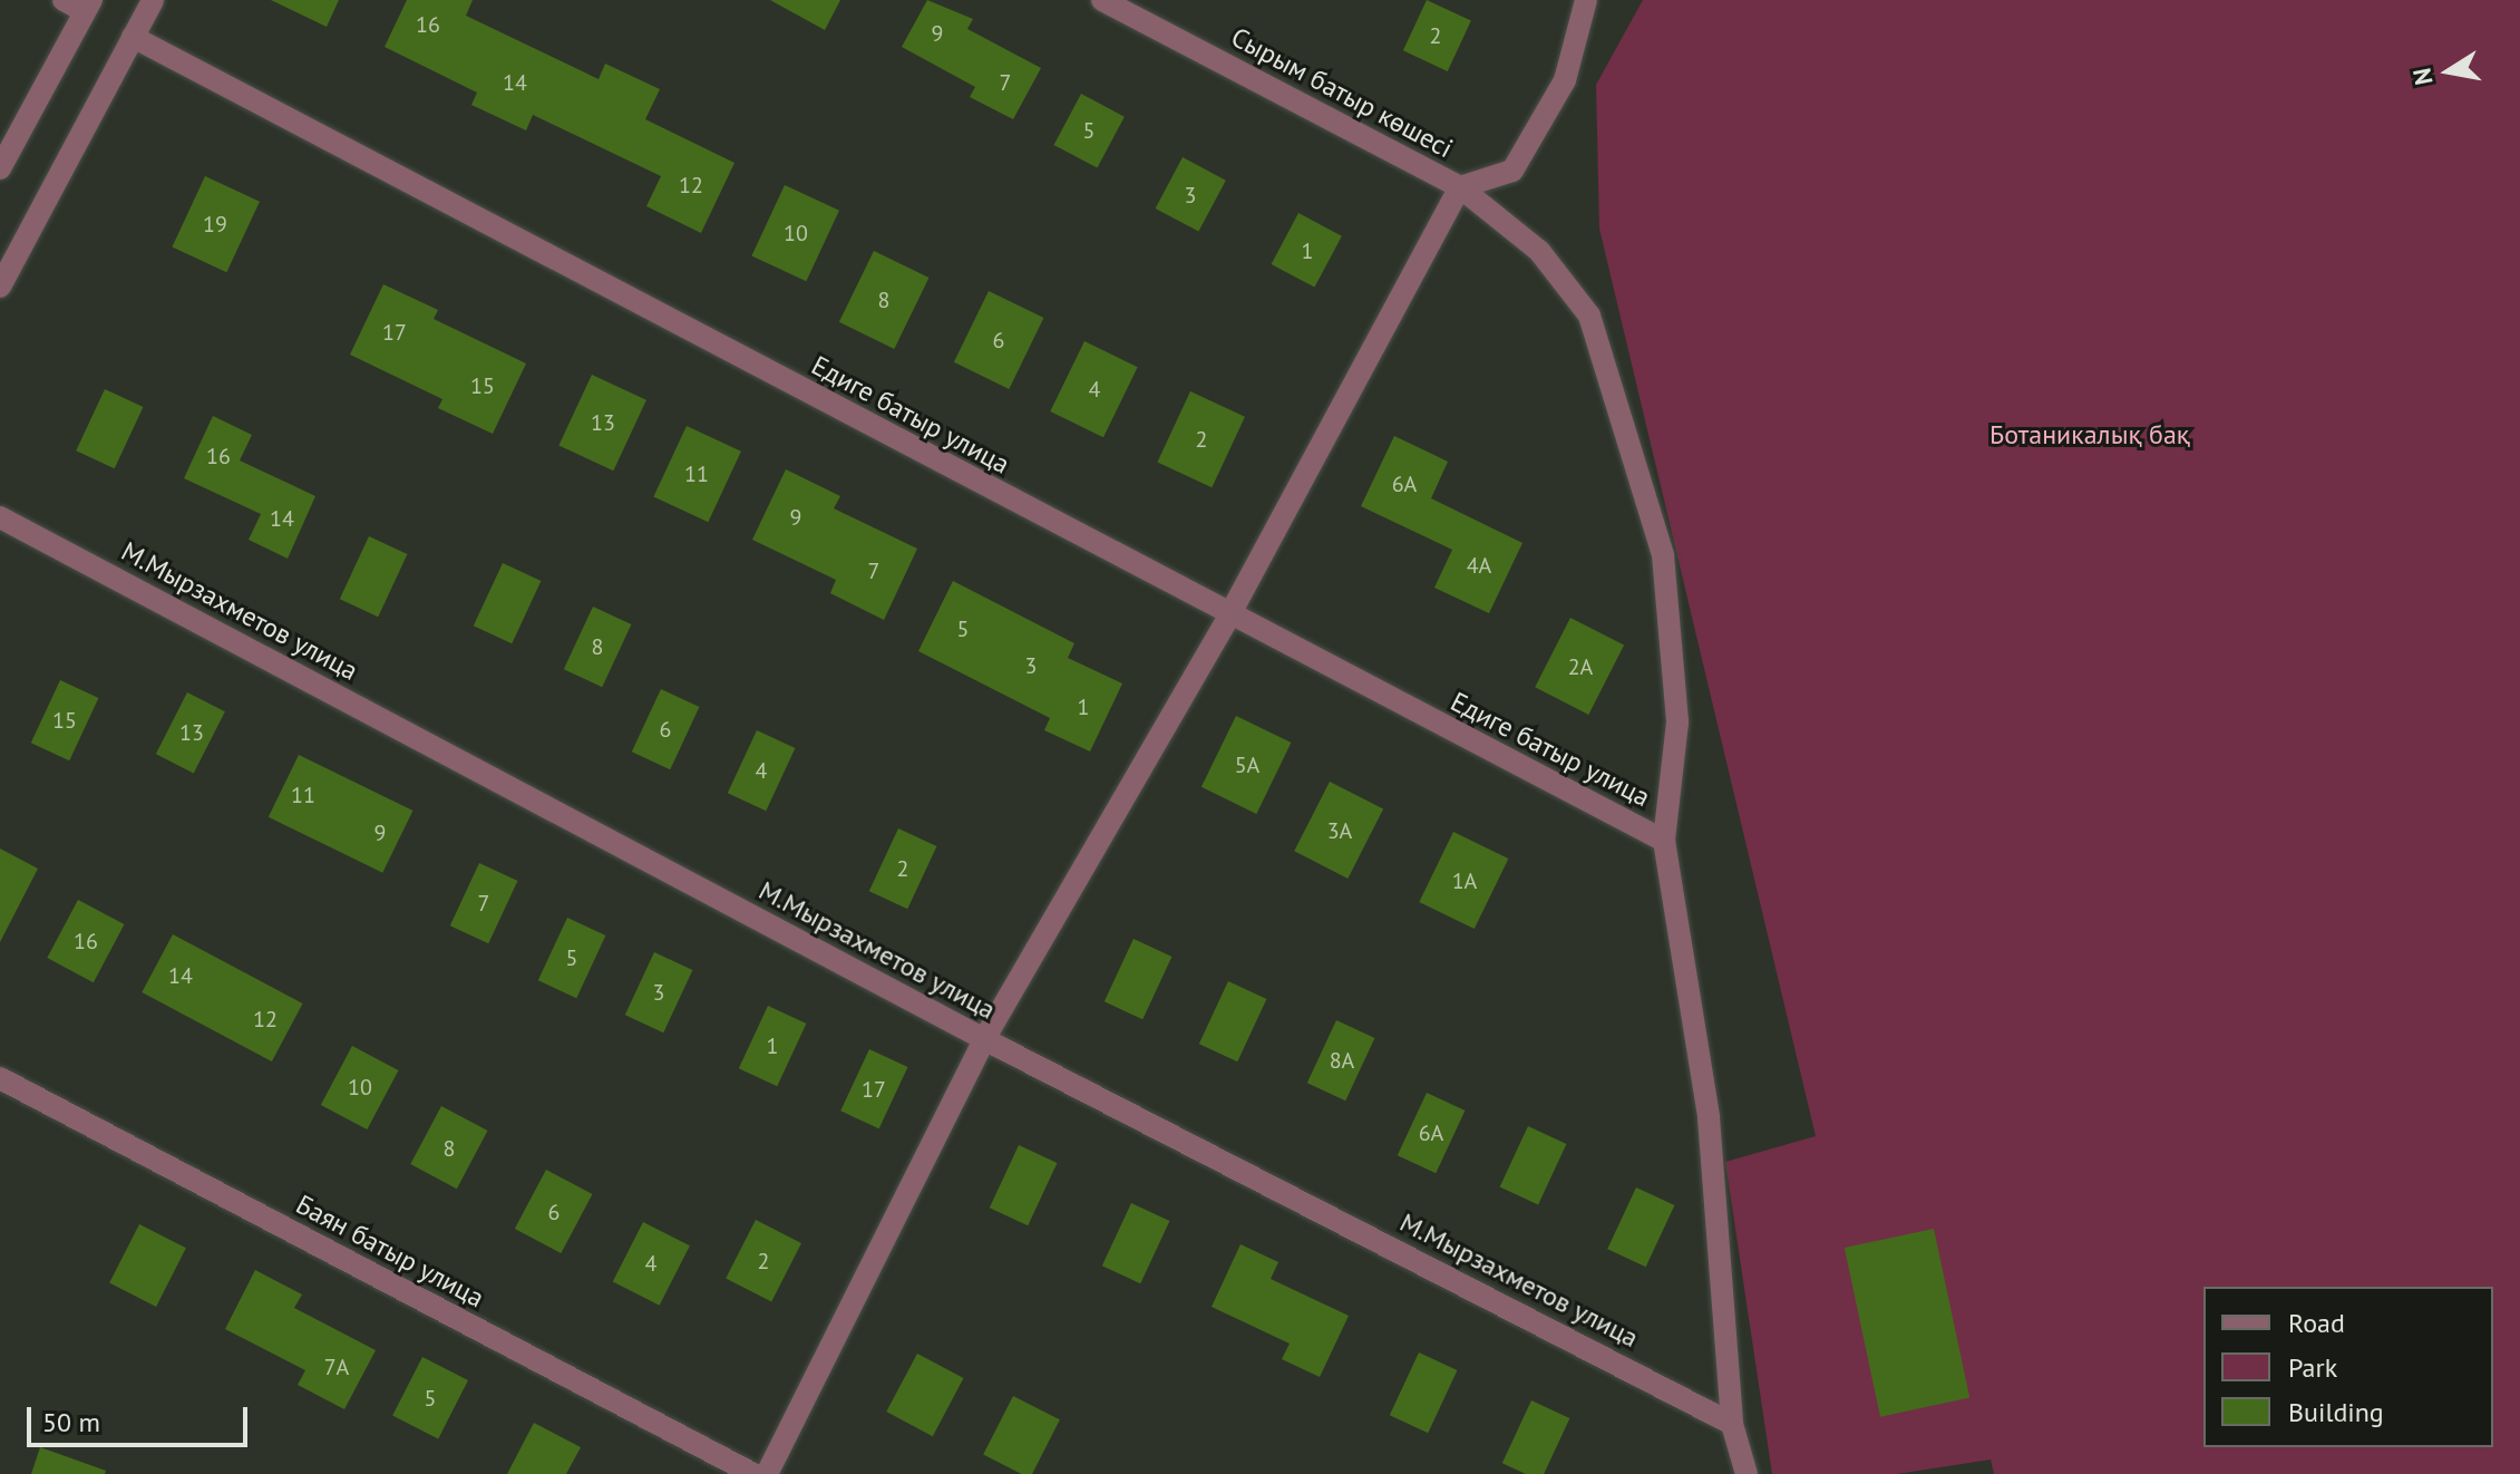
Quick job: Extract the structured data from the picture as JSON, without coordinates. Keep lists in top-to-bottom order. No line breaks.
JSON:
{"streets":{"street":["Сырым батыр көшесі","Едиге батыр улица","М.Мырзахметов улица","Баян батыр улица"]},"crossings":[["Сырым батыр көшесі","Едиге батыр улица"],["Сырым батыр көшесі","М.Мырзахметов улица"]],"parks":["Ботаникалық бақ"],"house_numbers":["16","9","2","14","7","5","12","3","19","10","1","8","17","6","15","4","13","2","16","11","6А","9","14","4А","7","5","8","3","2А","1","15","6","13","5А","4","11","3А","9","2","1А","7","16","5","14","3","12","1","8А","10","17","6А","8","6","2","4","7А","5"],"legend":["Road","Park","Building"],"scale_bar":"50 m","north":"left"}
